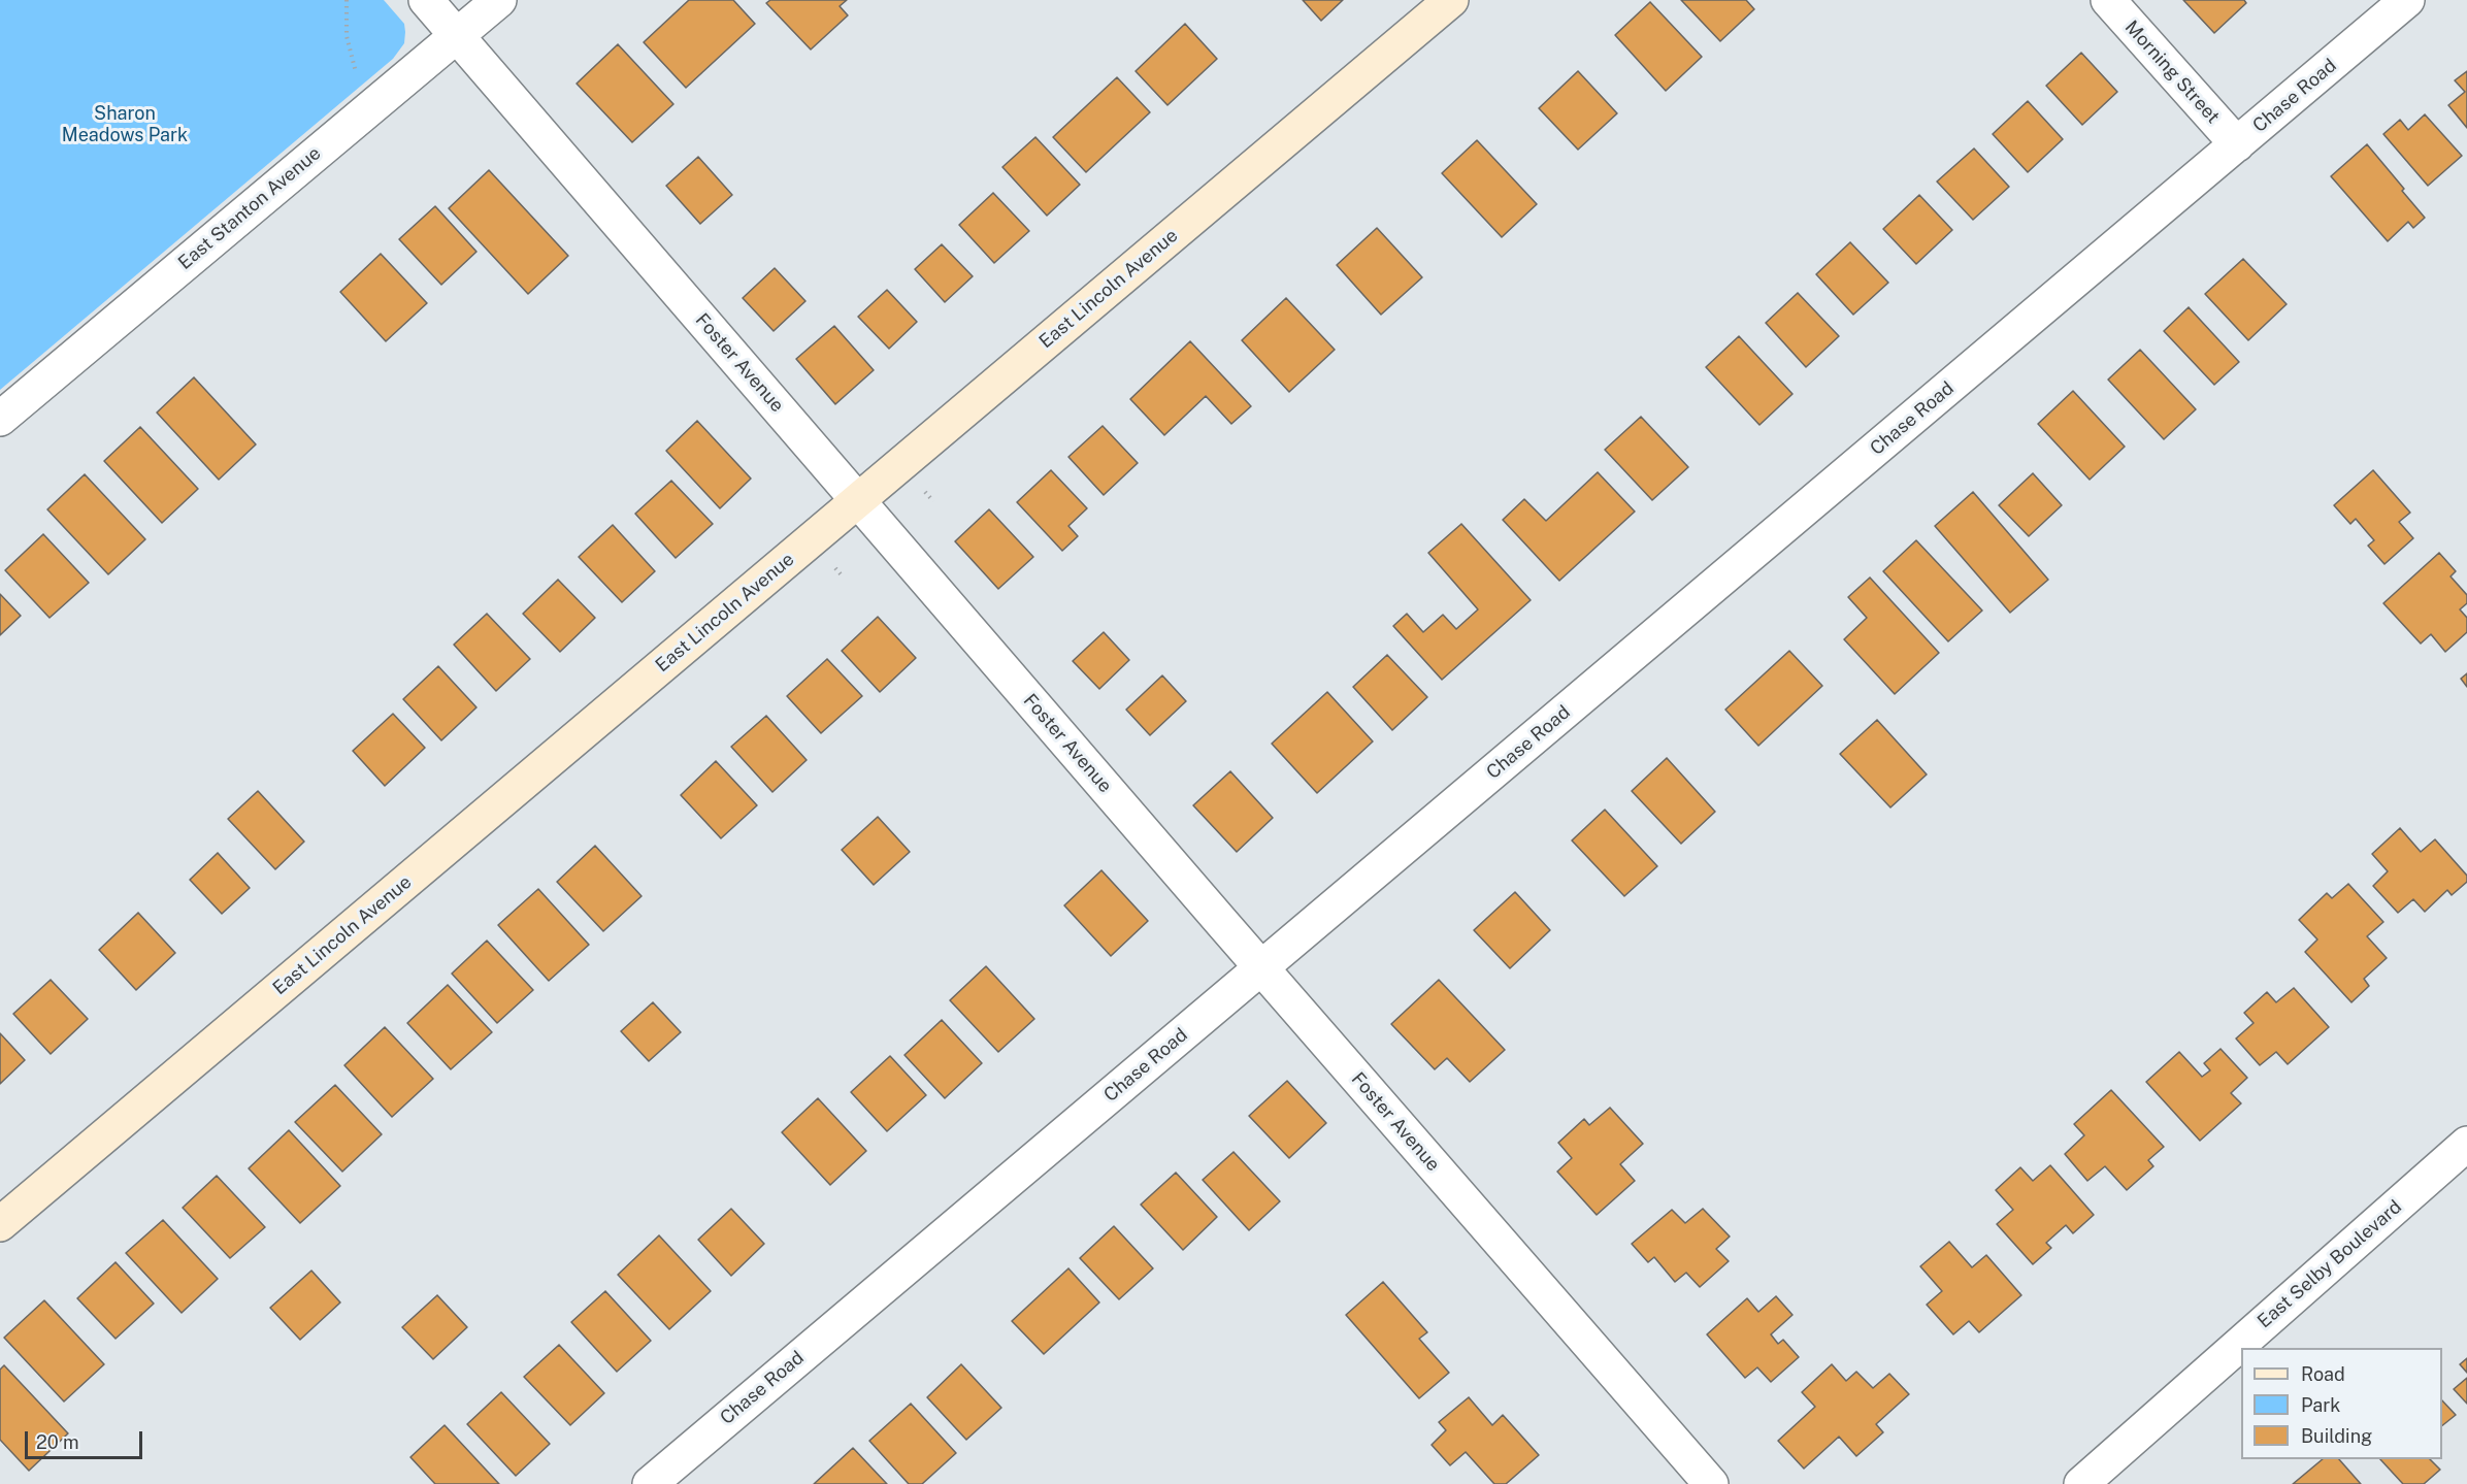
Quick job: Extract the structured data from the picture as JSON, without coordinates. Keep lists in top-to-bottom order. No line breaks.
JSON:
{"streets":{"main road":["East Lincoln Avenue"],"street":["Morning Street","Chase Road","East Stanton Avenue","Foster Avenue","East Selby Boulevard"]},"crossings":[["Morning Street","Chase Road"],["Chase Road","Foster Avenue"],["East Stanton Avenue","Foster Avenue"],["East Lincoln Avenue","Foster Avenue"]],"parks":["Sharon Meadows Park"],"legend":["Road","Park","Building"],"scale_bar":"20 m"}
